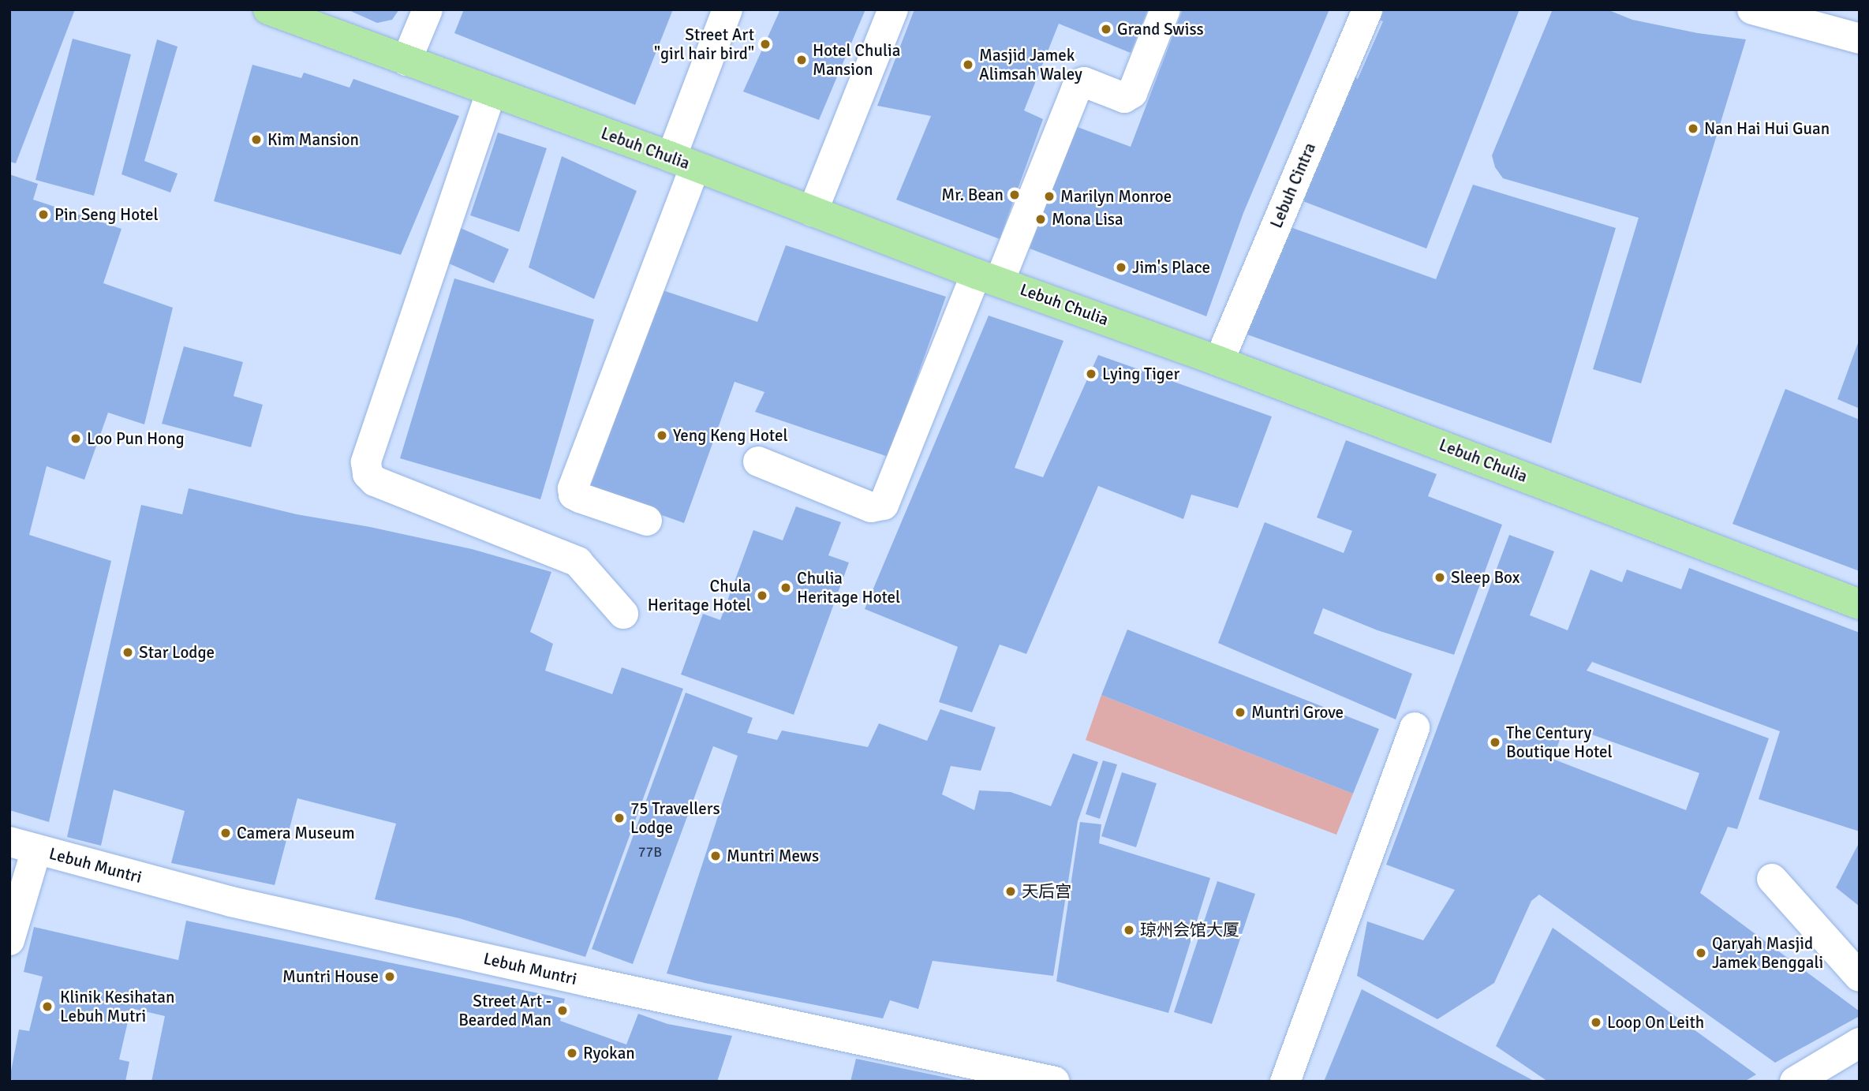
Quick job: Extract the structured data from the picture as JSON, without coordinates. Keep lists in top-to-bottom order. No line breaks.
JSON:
{"streets":{"main road":["Lebuh Chulia"],"street":["Lebuh Cintra","Lebuh Muntri"]},"crossings":[["Lebuh Chulia","Lebuh Cintra"]],"places":["Grand Swiss","Street Art \"girl hair bird\"","Hotel Chulia Mansion","Masjid Jamek Alimsah Waley","Nan Hai Hui Guan","Kim Mansion","Mr. Bean","Marilyn Monroe","Pin Seng Hotel","Mona Lisa","Jim's Place","Lying Tiger","Yeng Keng Hotel","Loo Pun Hong","Sleep Box","Chulia Heritage Hotel","Chula Heritage Hotel","Star Lodge","Muntri Grove","The Century Boutique Hotel","75 Travellers Lodge","Camera Museum","Muntri Mews","天后宫","琼州会馆大厦","Qaryah Masjid Jamek Benggali","Muntri House","Klinik Kesihatan Lebuh Mutri","Street Art - Bearded Man","Loop On Leith","Ryokan"],"house_numbers":["77B"]}
